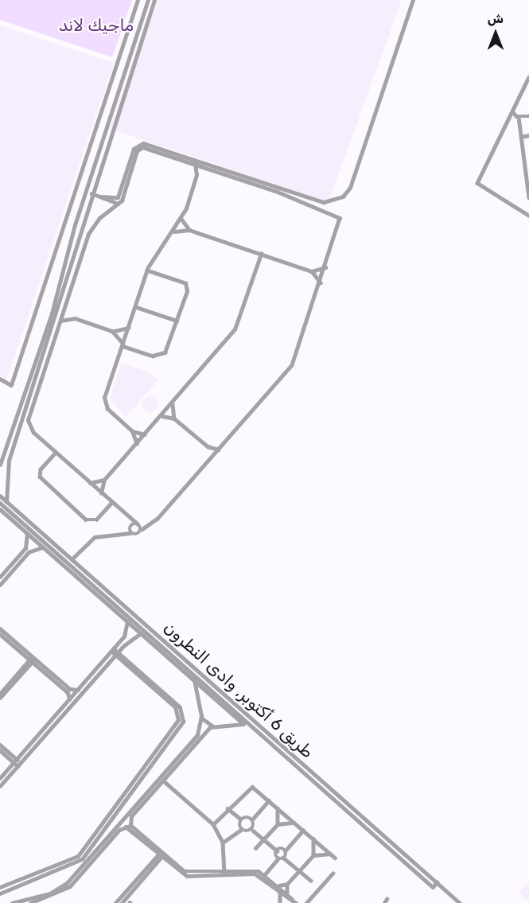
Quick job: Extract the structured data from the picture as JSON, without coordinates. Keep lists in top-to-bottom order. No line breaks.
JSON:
{"streets":{"street":["طريق 6 أكتوبر, وادى النطرون"]},"parks":["ماجيك لاند"],"north":"top"}
